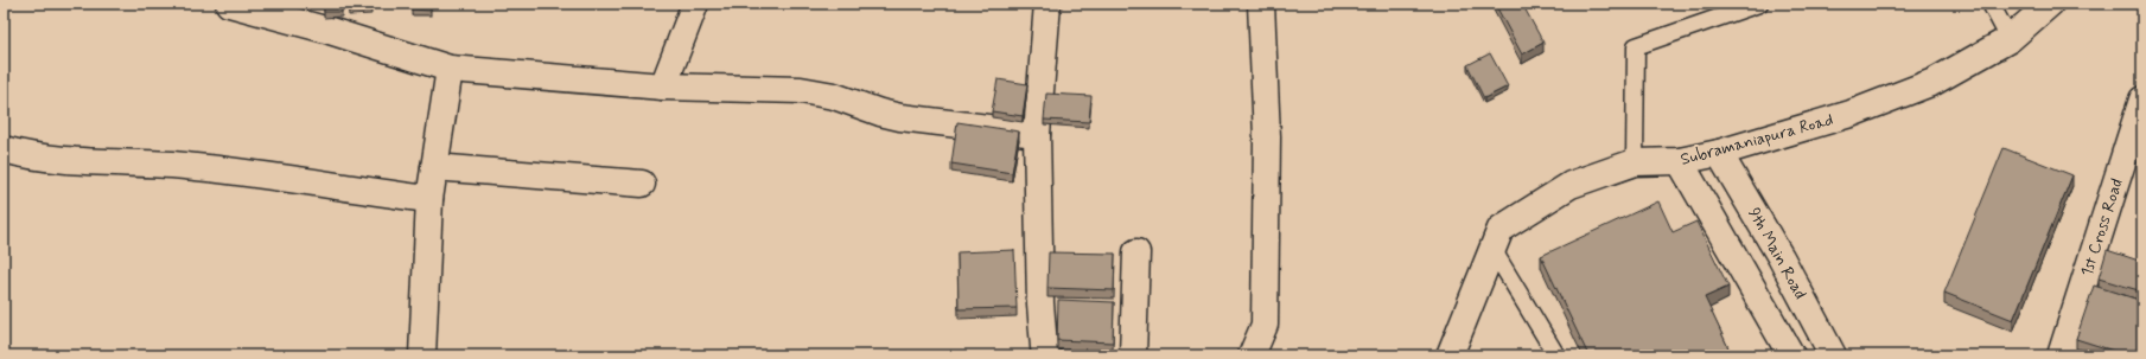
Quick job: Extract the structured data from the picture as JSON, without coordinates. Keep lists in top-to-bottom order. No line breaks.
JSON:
{"streets":{"street":["Subramaniapura Road","1st Cross Road","9th Main Road"]},"crossings":[["Subramaniapura Road","9th Main Road"]]}
